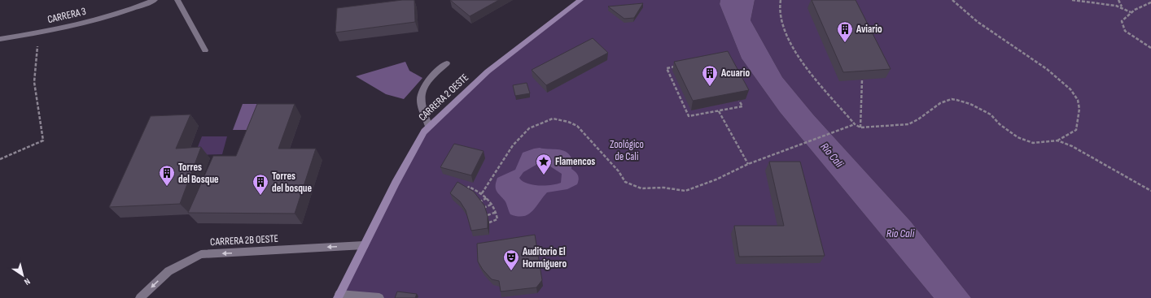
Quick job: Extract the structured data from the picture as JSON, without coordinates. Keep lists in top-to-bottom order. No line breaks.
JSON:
{"streets":{"street":["CARRERA 3","CARRERA 2 OESTE","CARRERA 2B OESTE"]},"crossings":[["CARRERA 2 OESTE","CARRERA 2B OESTE"]],"one_way":["CARRERA 2B OESTE"],"water":["Río Cali","Rio Cali"],"parks":["Zoológico de Cali"],"places":{"building":["Aviario","Acuario","Torres del Bosque","Torres del bosque"],"place":["Flamencos"],"theatre":["Auditorio El Hormiguero"]},"north":"bottom right"}
